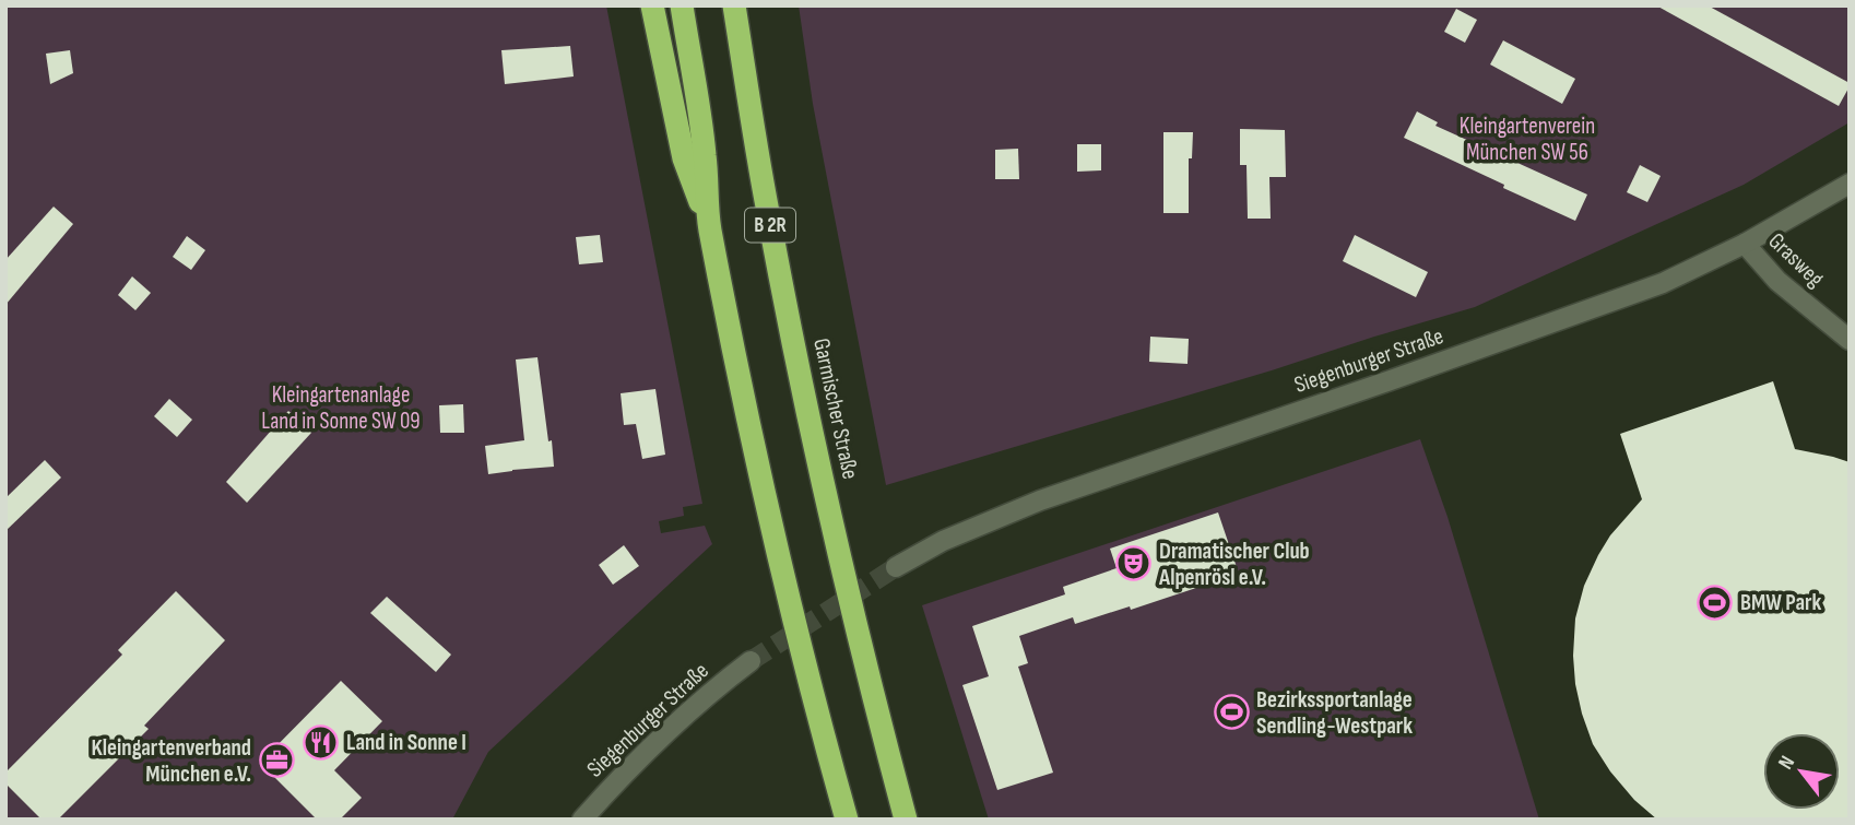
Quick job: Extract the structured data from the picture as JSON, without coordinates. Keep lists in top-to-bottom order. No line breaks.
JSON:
{"streets":{"highway":["B 2R","Garmischer Straße"],"street":["Grasweg","Siegenburger Straße"]},"crossings":[["Grasweg","Siegenburger Straße"]],"parks":["Kleingartenverein München SW 56","Kleingartenanlage Land in Sonne SW 09"],"places":{"theatre":["Dramatischer Club Alpenrösl e.V."],"sports":["BMW Park","Bezirkssportanlage Sendling-Westpark"],"restaurant":["Land in Sonne I"],"office":["Kleingartenverband München e.V."]},"north":"top left"}
